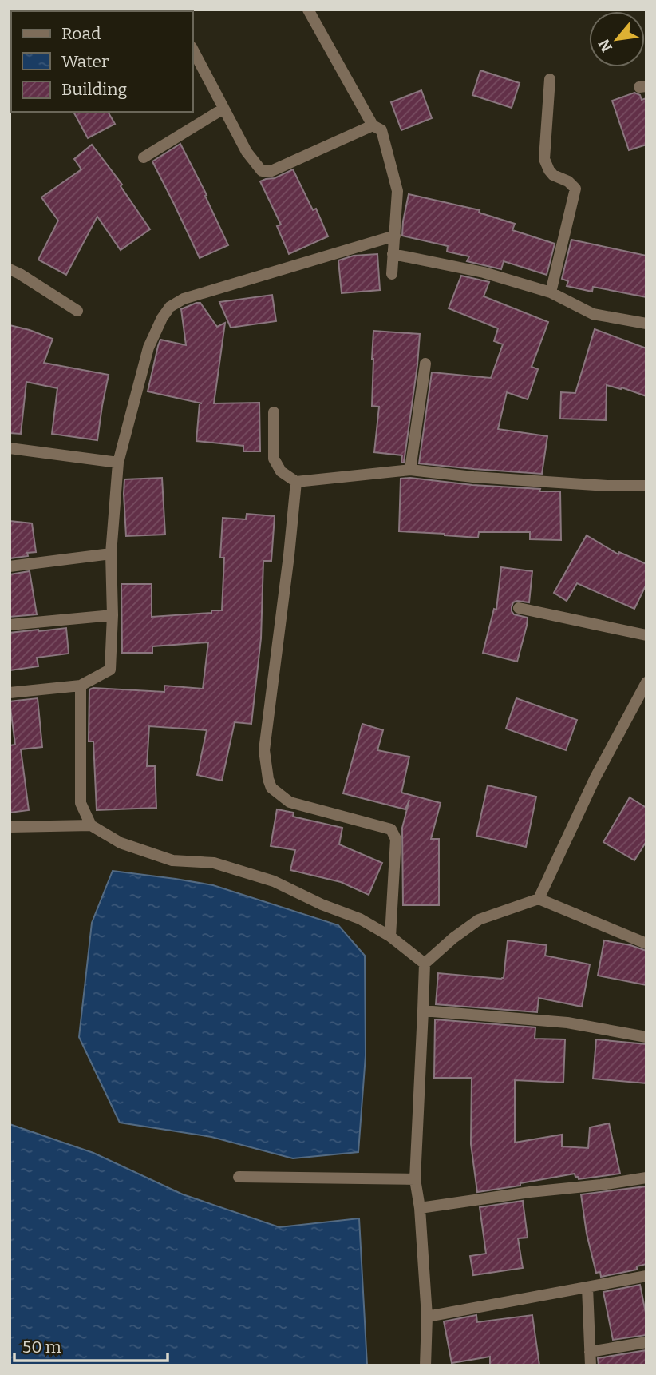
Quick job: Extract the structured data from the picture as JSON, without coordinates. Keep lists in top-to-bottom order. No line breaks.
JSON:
{"legend":["Road","Water","Building"],"scale_bar":"50 m","north":"bottom left"}
